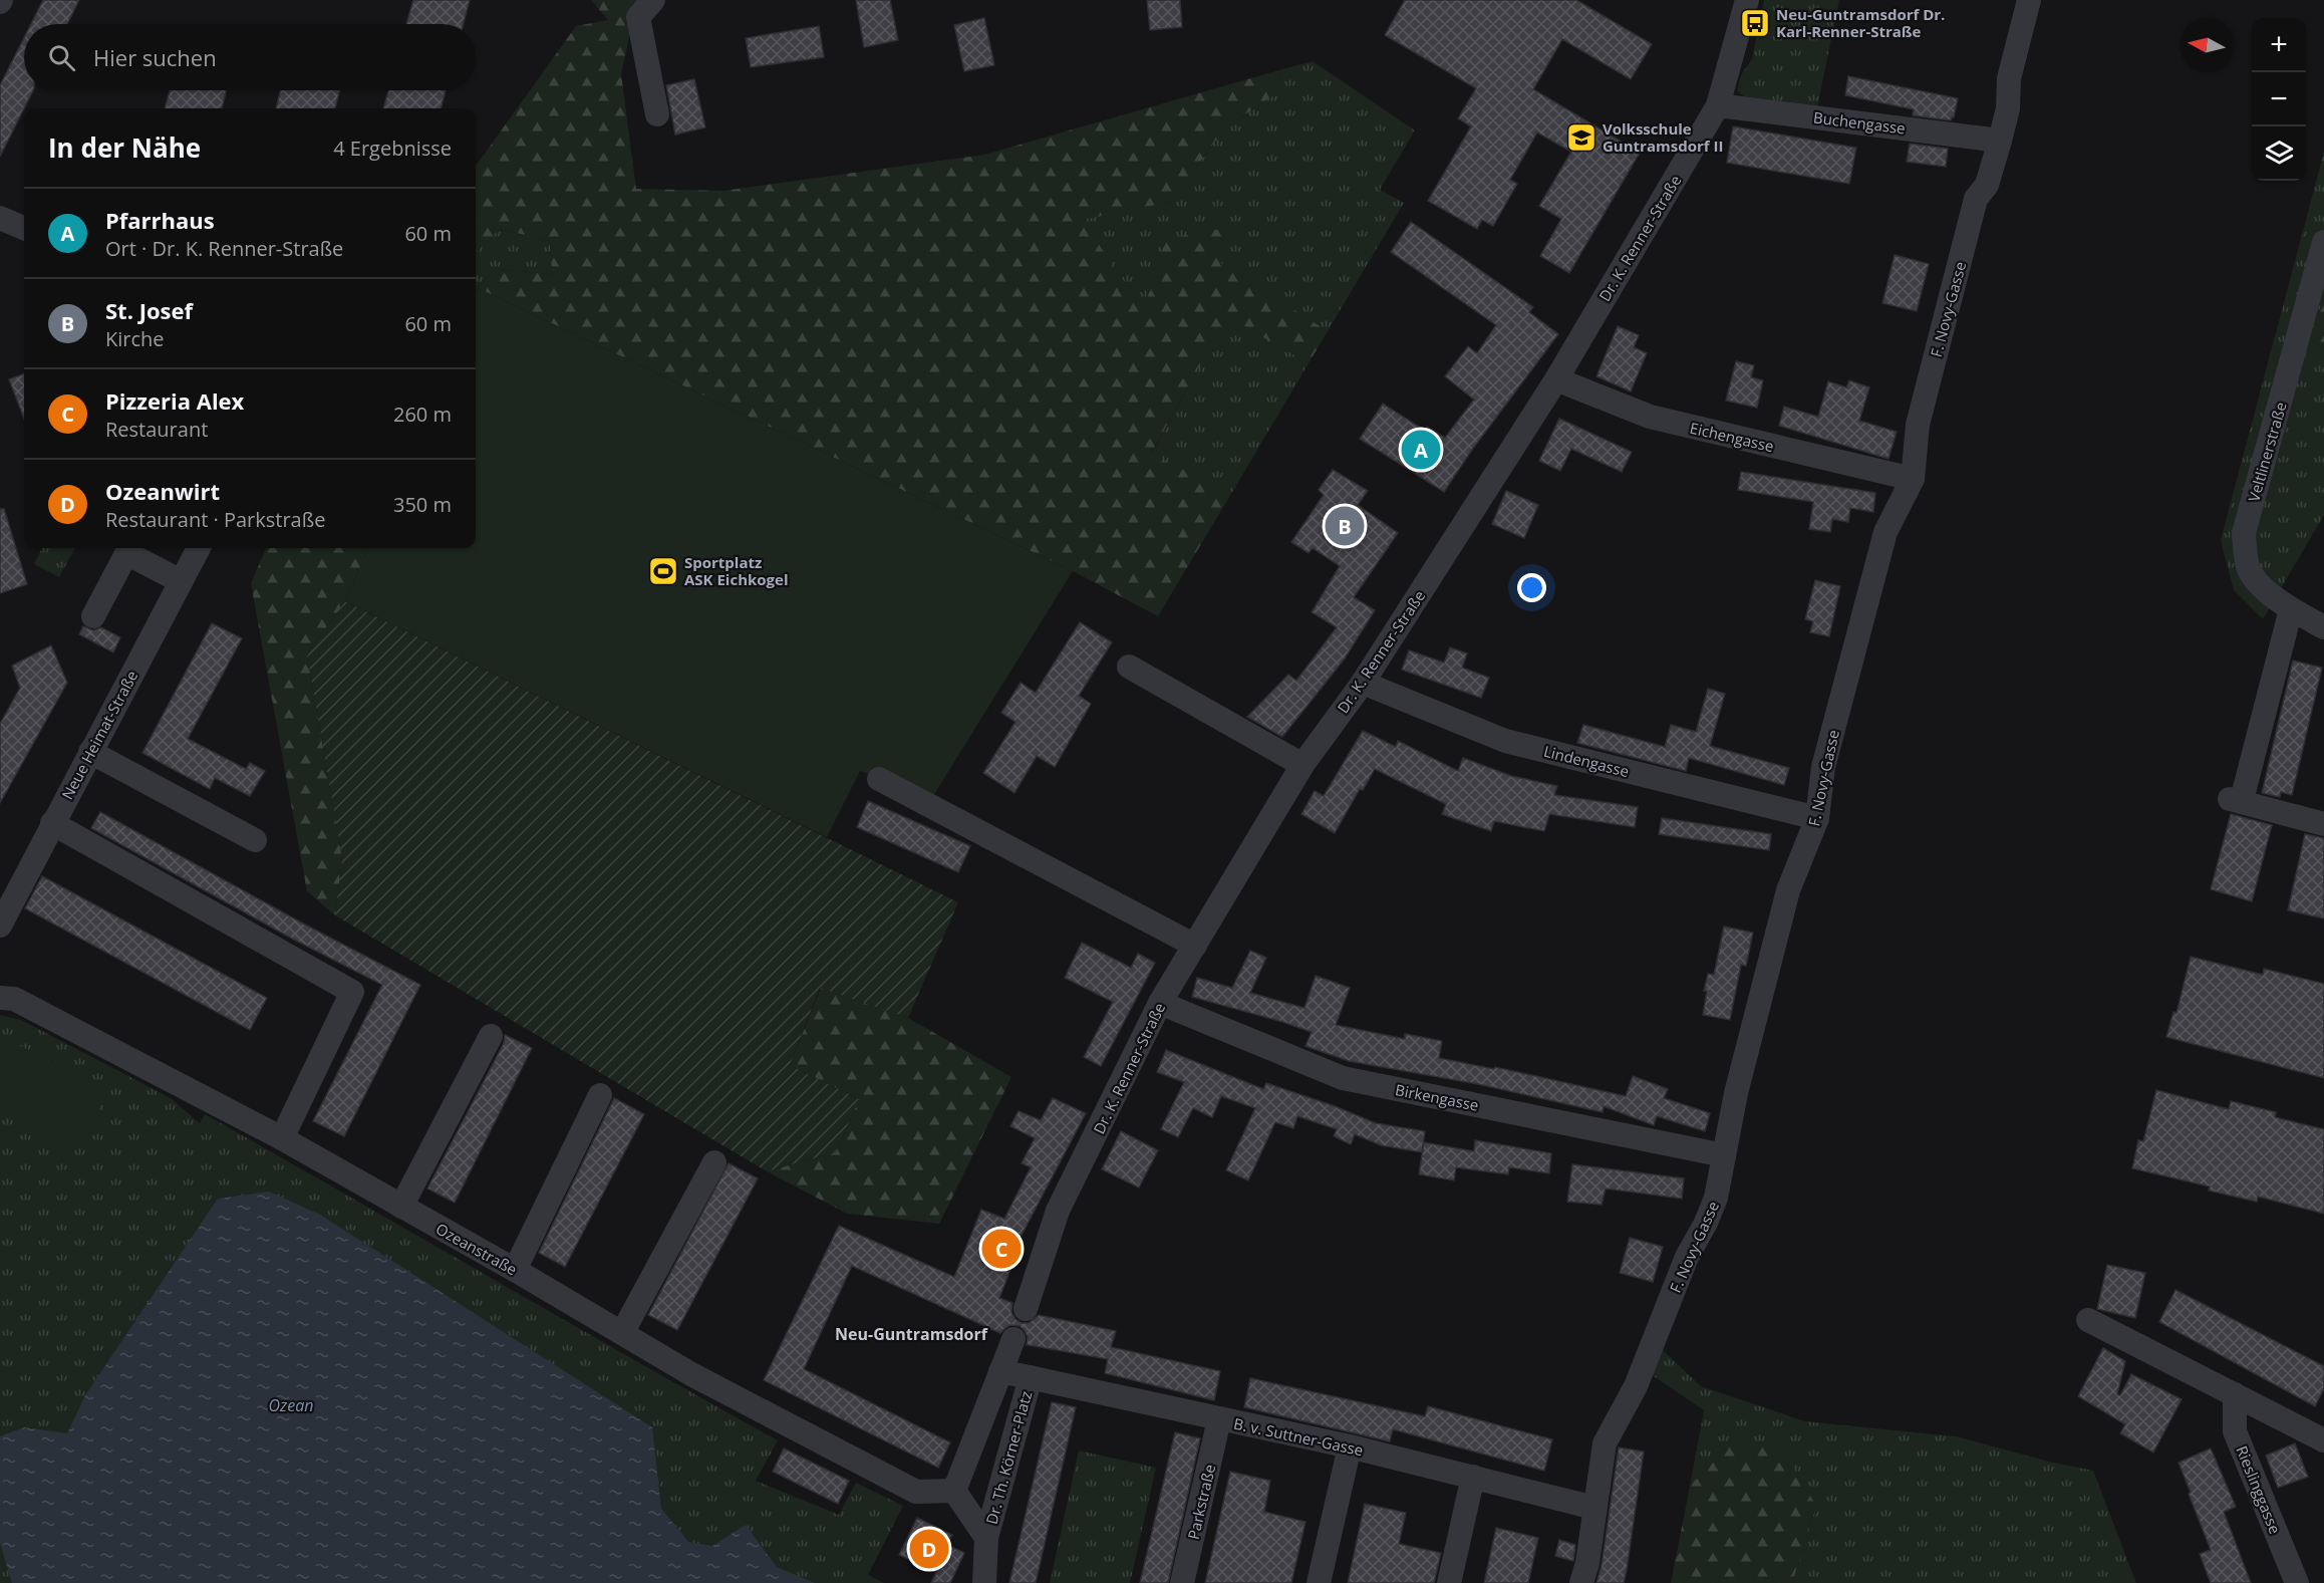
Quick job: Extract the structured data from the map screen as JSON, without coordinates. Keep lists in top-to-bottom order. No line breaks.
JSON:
{"streets":{"street":["Buchengasse","Dr. K. Renner-Straße","F. Novy-Gasse","Eichengasse","Veltlinerstraße","Neue Heimat-Straße","Lindengasse","Birkengasse","Ozeanstraße","B. v. Suttner-Gasse","Dr. Th. Körner-Platz","Rieslinggasse","Parkstraße"]},"crossings":[["Buchengasse","Dr. K. Renner-Straße"],["Buchengasse","F. Novy-Gasse"],["Dr. K. Renner-Straße","Eichengasse"],["Dr. K. Renner-Straße","Lindengasse"],["Dr. K. Renner-Straße","Birkengasse"],["F. Novy-Gasse","Eichengasse"],["F. Novy-Gasse","Lindengasse"],["F. Novy-Gasse","Birkengasse"],["F. Novy-Gasse","B. v. Suttner-Gasse"],["Ozeanstraße","Dr. Th. Körner-Platz"],["B. v. Suttner-Gasse","Dr. Th. Körner-Platz"],["B. v. Suttner-Gasse","Parkstraße"]],"districts":["Neu-Guntramsdorf"],"water":["Ozean"],"places":{"bus stop":["Neu-Guntramsdorf Dr. Karl-Renner-Straße"],"school or university":["Volksschule Guntramsdorf II"],"sports":["Sportplatz ASK Eichkogel"]},"north":"left","page":{"map_buttons":["+","−"],"search":"Hier suchen","heading":["In der Nähe","4 Ergebnisse"],"list":[{"mark":"A","name":"Pfarrhaus","note":"Ort · Dr. K. Renner-Straße","value":"60 m"},{"mark":"B","name":"St. Josef","note":"Kirche","value":"60 m"},{"mark":"C","name":"Pizzeria Alex","note":"Restaurant","value":"260 m"},{"mark":"D","name":"Ozeanwirt","note":"Restaurant · Parkstraße","value":"350 m"}],"pins":["A","B","C","D"]}}
